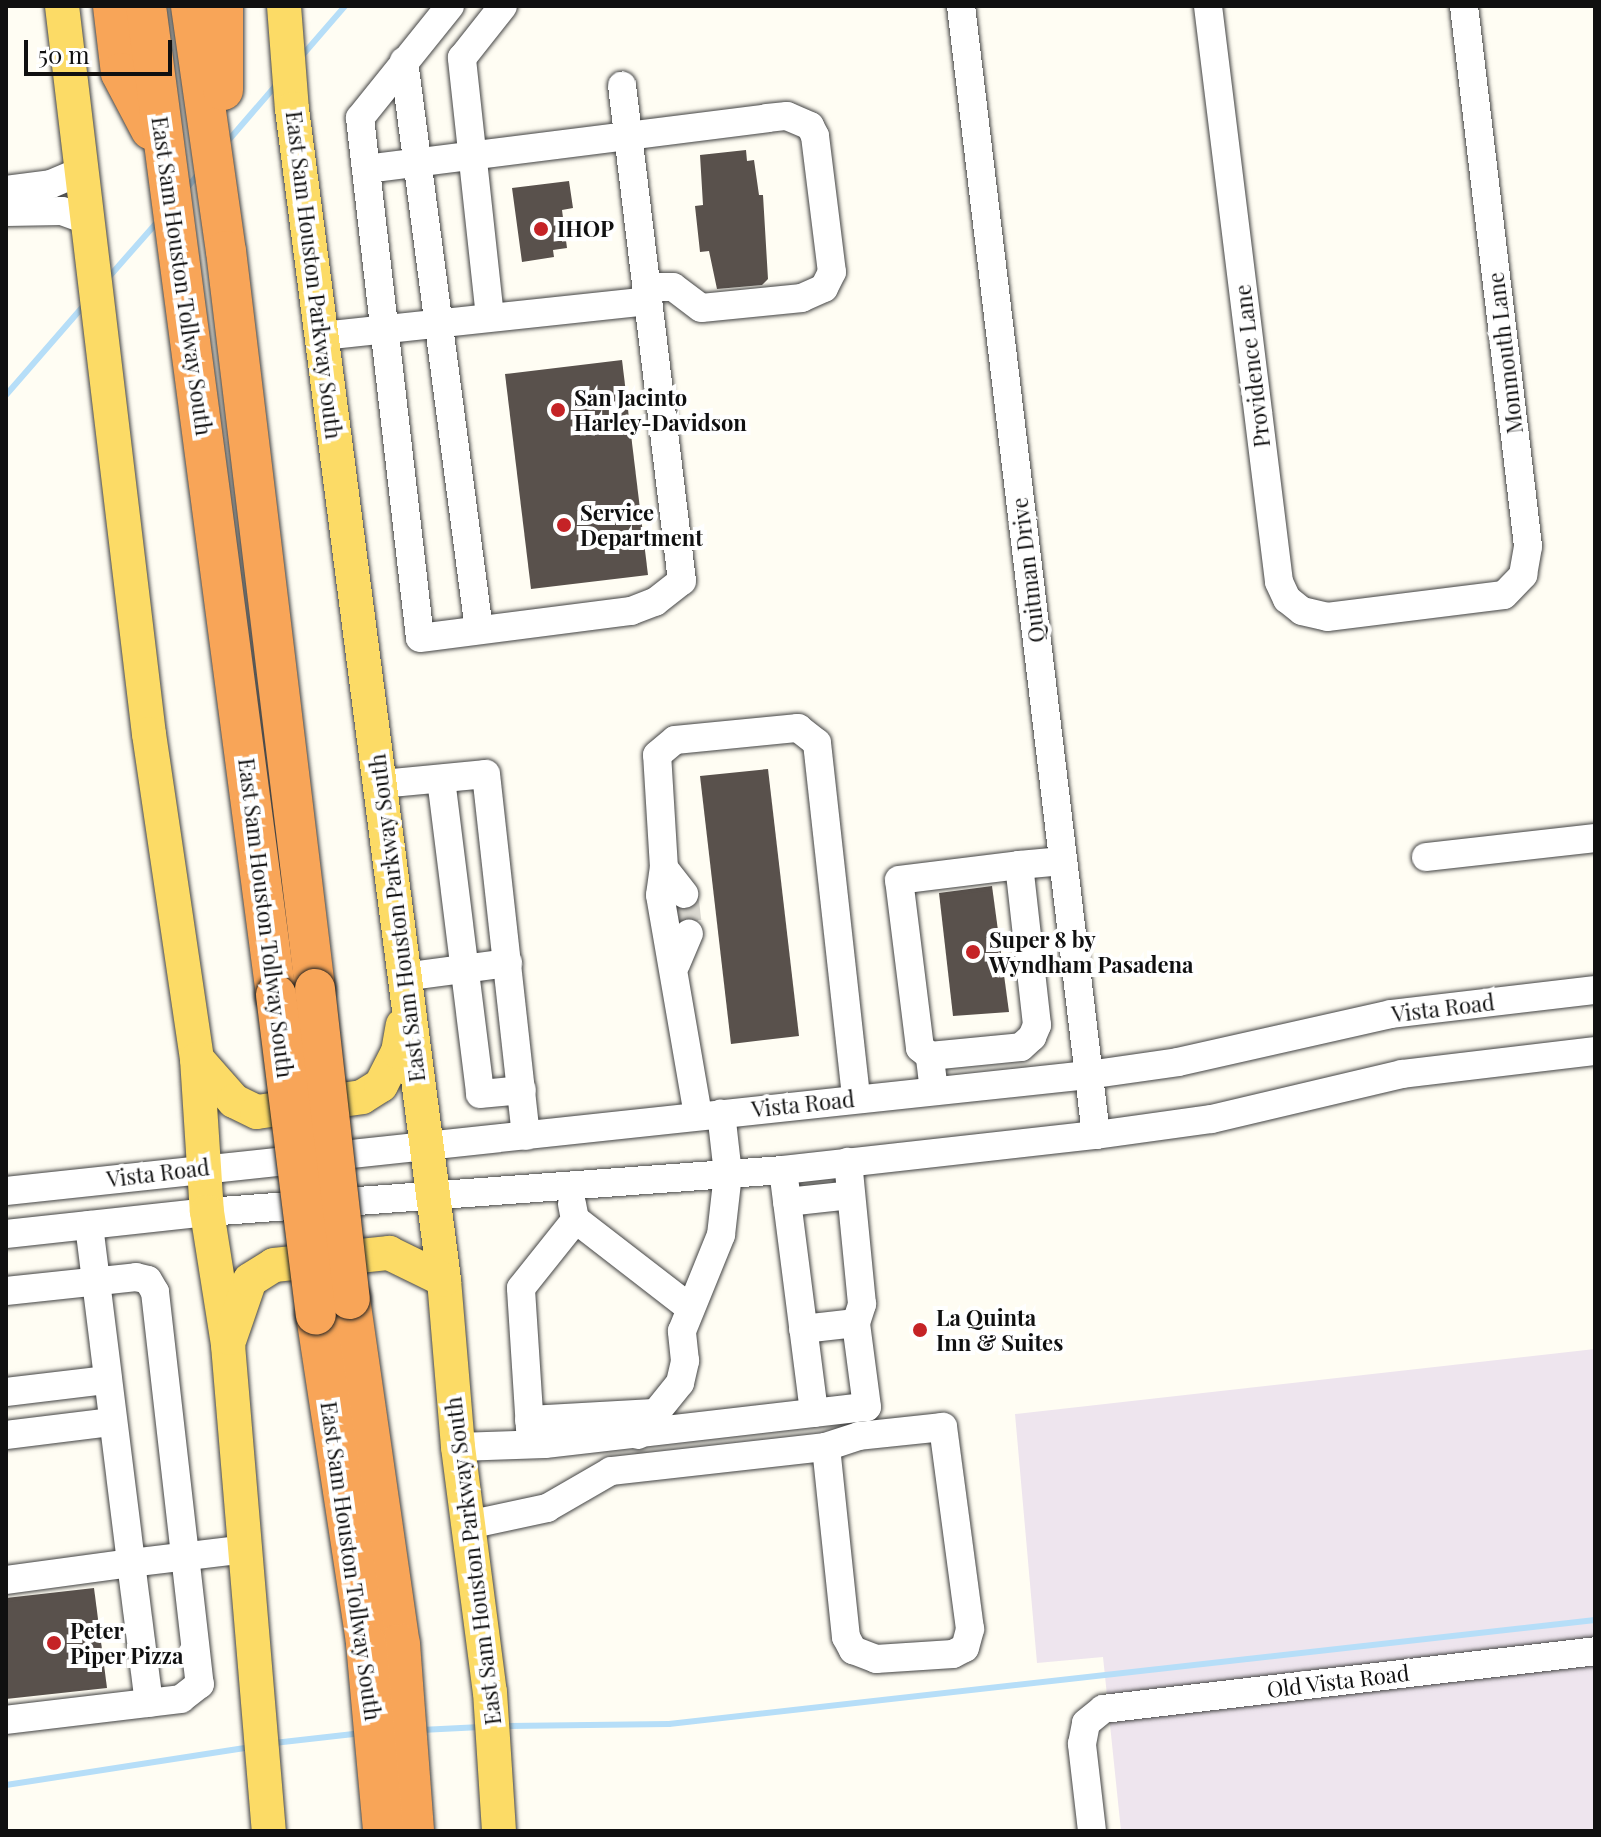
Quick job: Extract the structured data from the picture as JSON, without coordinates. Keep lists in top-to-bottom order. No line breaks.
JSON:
{"streets":{"highway":["East Sam Houston Tollway South"],"main road":["East Sam Houston Parkway South"],"street":["Monmouth Lane","Providence Lane","Quitman Drive","Vista Road","Old Vista Road"]},"crossings":[["East Sam Houston Parkway South","Vista Road"],["Monmouth Lane","Providence Lane"],["Quitman Drive","Vista Road"]],"places":["IHOP","San Jacinto Harley-Davidson","Service Department","Super 8 by Wyndham Pasadena","La Quinta Inn & Suites","Peter Piper Pizza"],"scale_bar":"50 m"}
